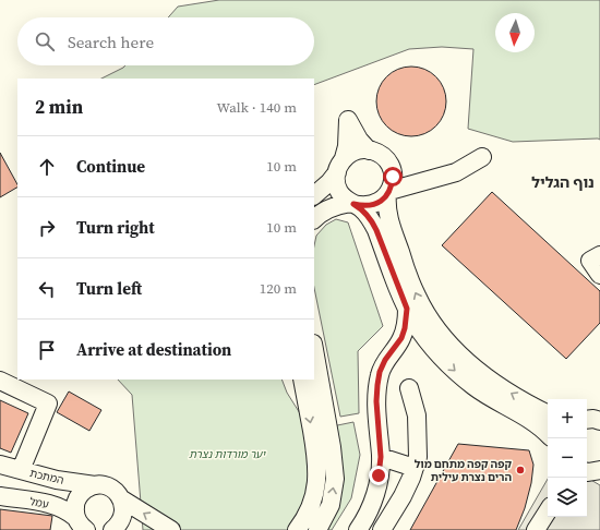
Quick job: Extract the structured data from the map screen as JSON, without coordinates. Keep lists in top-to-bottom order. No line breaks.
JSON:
{"streets":{"street":["המתכת","עמל"]},"districts":["נוף הגליל"],"parks":["יער מורדות נצרת"],"places":["קפה קפה מתחם מול הרים נצרת עילית"],"north":"bottom","page":{"search":"Search here","heading":["2 min","Walk · 140 m"],"list":[["Continue","10 m"],["Turn right","10 m"],["Turn left","120 m"],"Arrive at destination"],"map_buttons":["+","−"]}}
